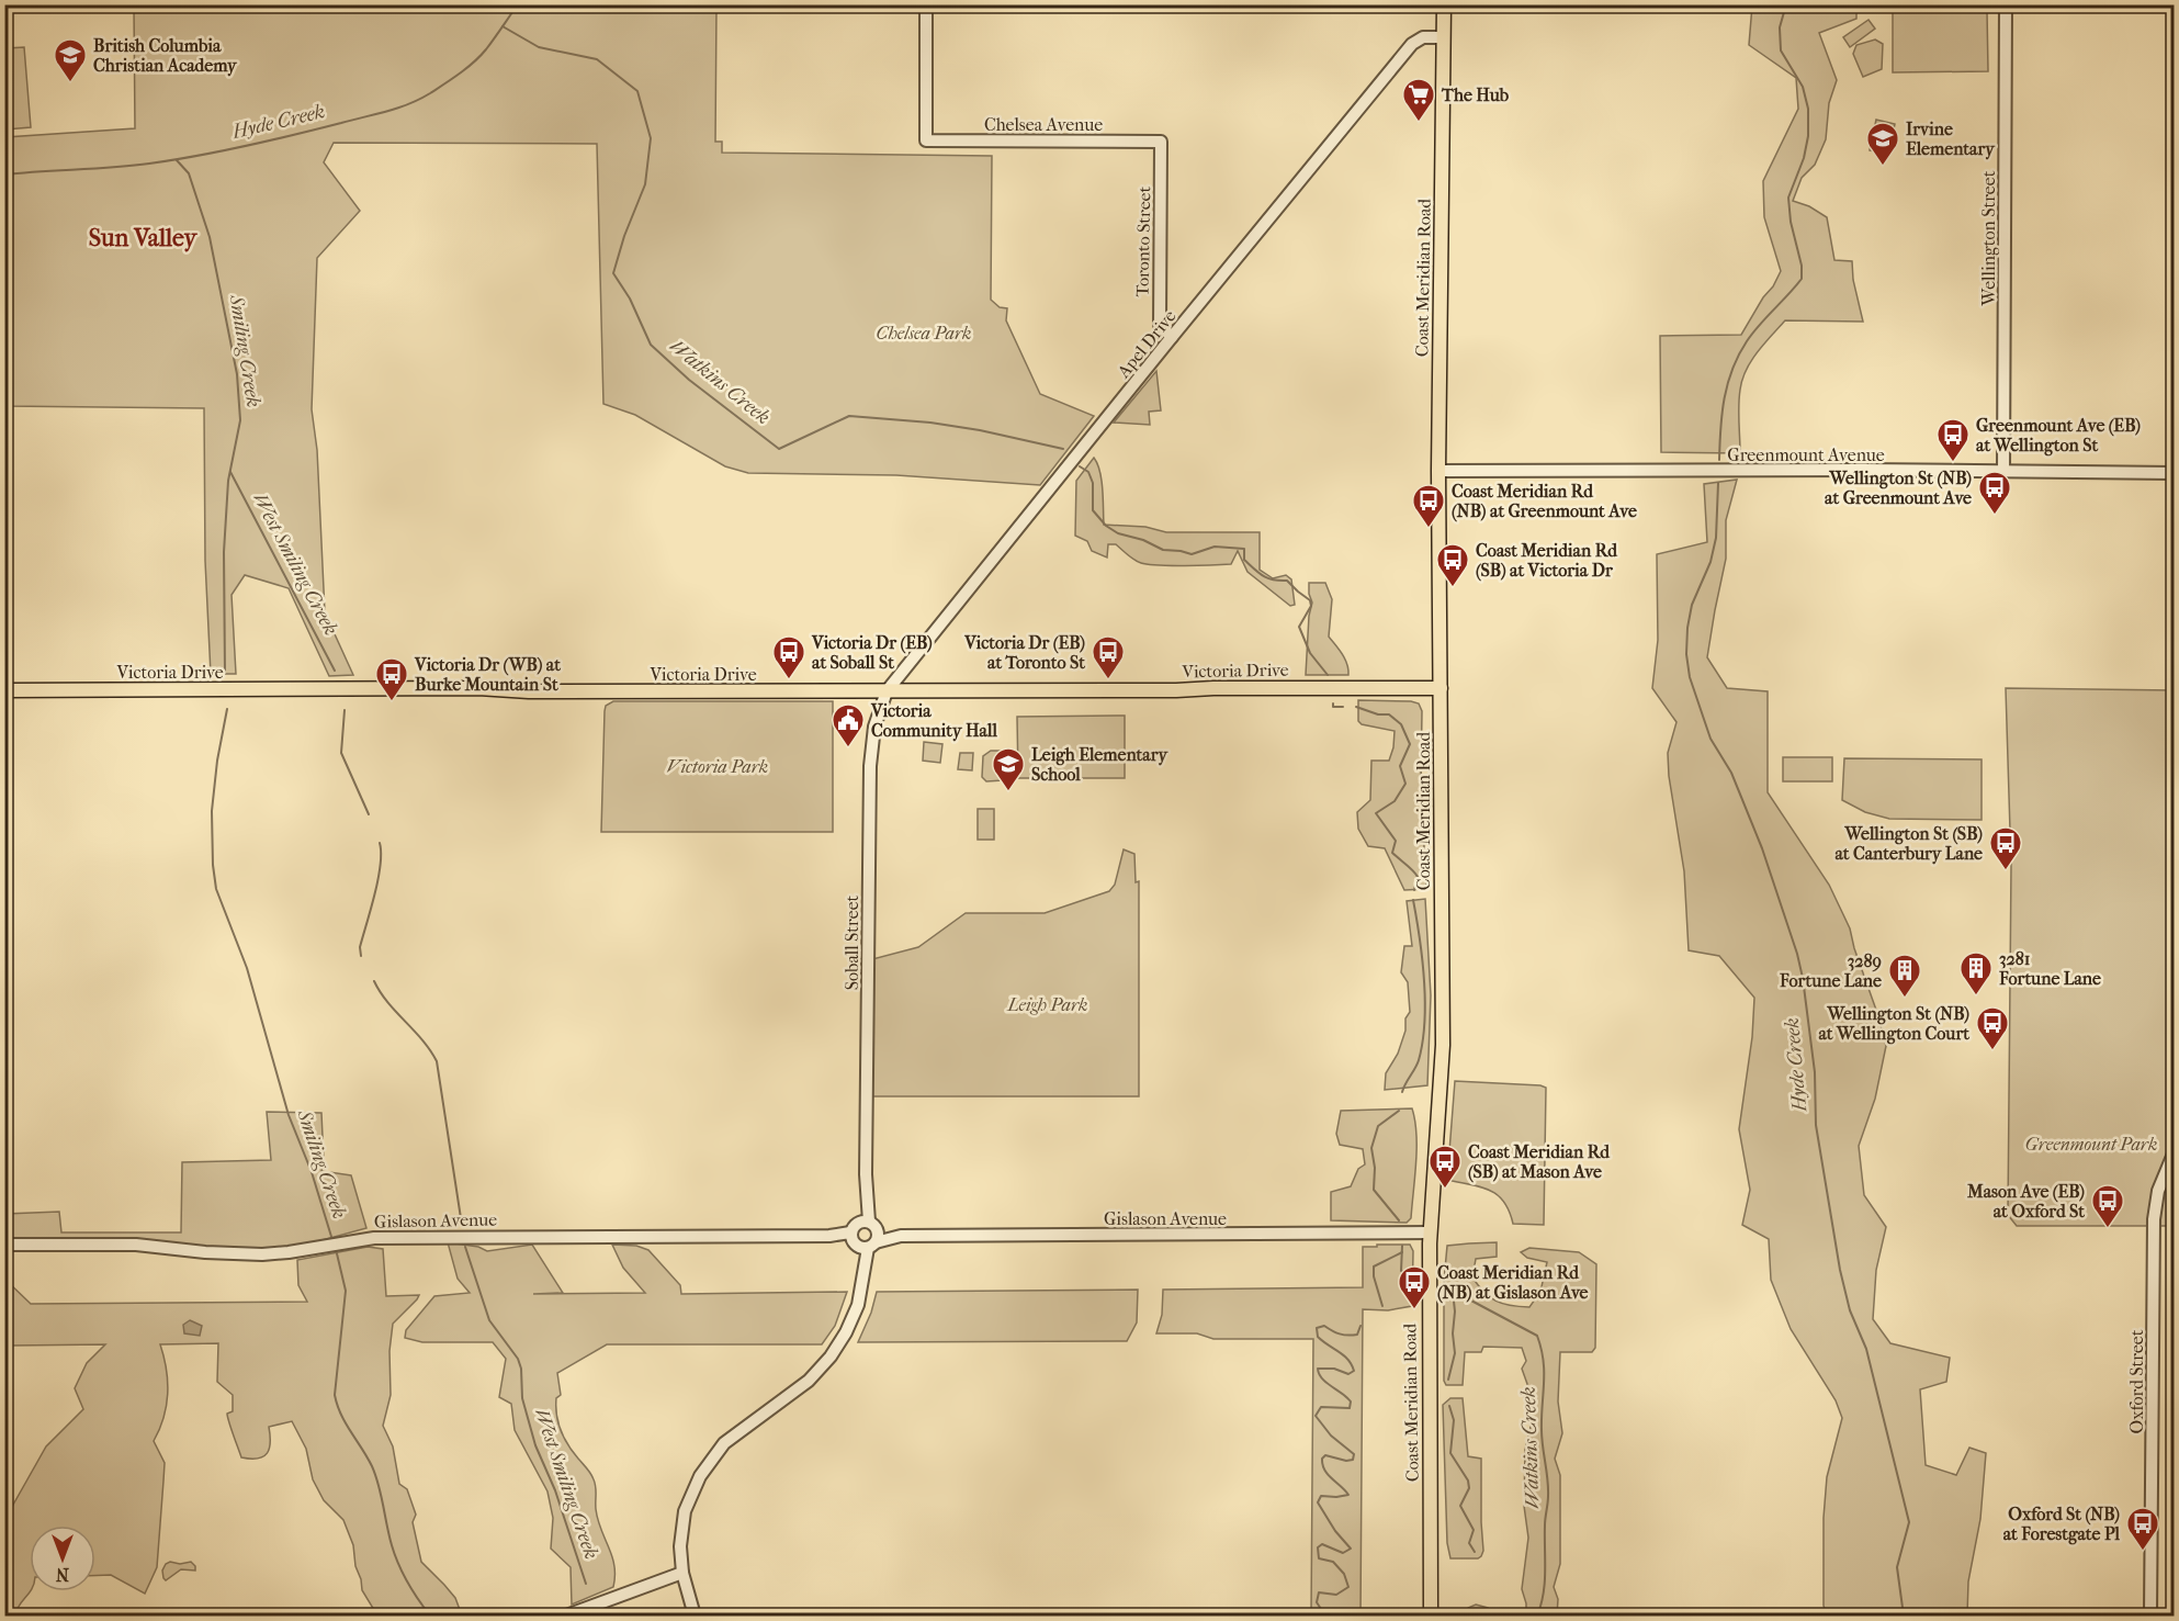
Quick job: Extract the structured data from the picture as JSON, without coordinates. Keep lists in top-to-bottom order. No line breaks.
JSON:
{"streets":{"main road":["Coast Meridian Road","Victoria Drive"],"street":["Chelsea Avenue","Wellington Street","Toronto Street","Apel Drive","Greenmount Avenue","Soball Street","Gislason Avenue","Oxford Street"]},"crossings":[["Chelsea Avenue","Toronto Street"],["Wellington Street","Greenmount Avenue"],["Toronto Street","Apel Drive"],["Coast Meridian Road","Apel Drive"],["Coast Meridian Road","Greenmount Avenue"],["Coast Meridian Road","Victoria Drive"],["Coast Meridian Road","Gislason Avenue"],["Apel Drive","Victoria Drive"],["Apel Drive","Soball Street"],["Victoria Drive","Soball Street"],["Soball Street","Gislason Avenue"]],"districts":["Sun Valley"],"water":["Hyde Creek","Smiling Creek","Watkins Creek","West Smiling Creek"],"parks":["Chelsea Park","Victoria Park","Leigh Park","Greenmount Park"],"places":{"school or university":["British Columbia Christian Academy","Irvine Elementary","Leigh Elementary School"],"supermarket":["The Hub"],"bus stop":["Greenmount Ave (EB) at Wellington St","Wellington St (NB) at Greenmount Ave","Coast Meridian Rd (NB) at Greenmount Ave","Coast Meridian Rd (SB) at Victoria Dr","Victoria Dr (EB) at Soball St","Victoria Dr (EB) at Toronto St","Victoria Dr (WB) at Burke Mountain St","Wellington St (SB) at Canterbury Lane","Wellington St (NB) at Wellington Court","Coast Meridian Rd (SB) at Mason Ave","Mason Ave (EB) at Oxford St","Coast Meridian Rd (NB) at Gislason Ave","Oxford St (NB) at Forestgate Pl"],"public building":["Victoria Community Hall"],"building":["3281 Fortune Lane","3289 Fortune Lane"]},"north":"bottom"}
